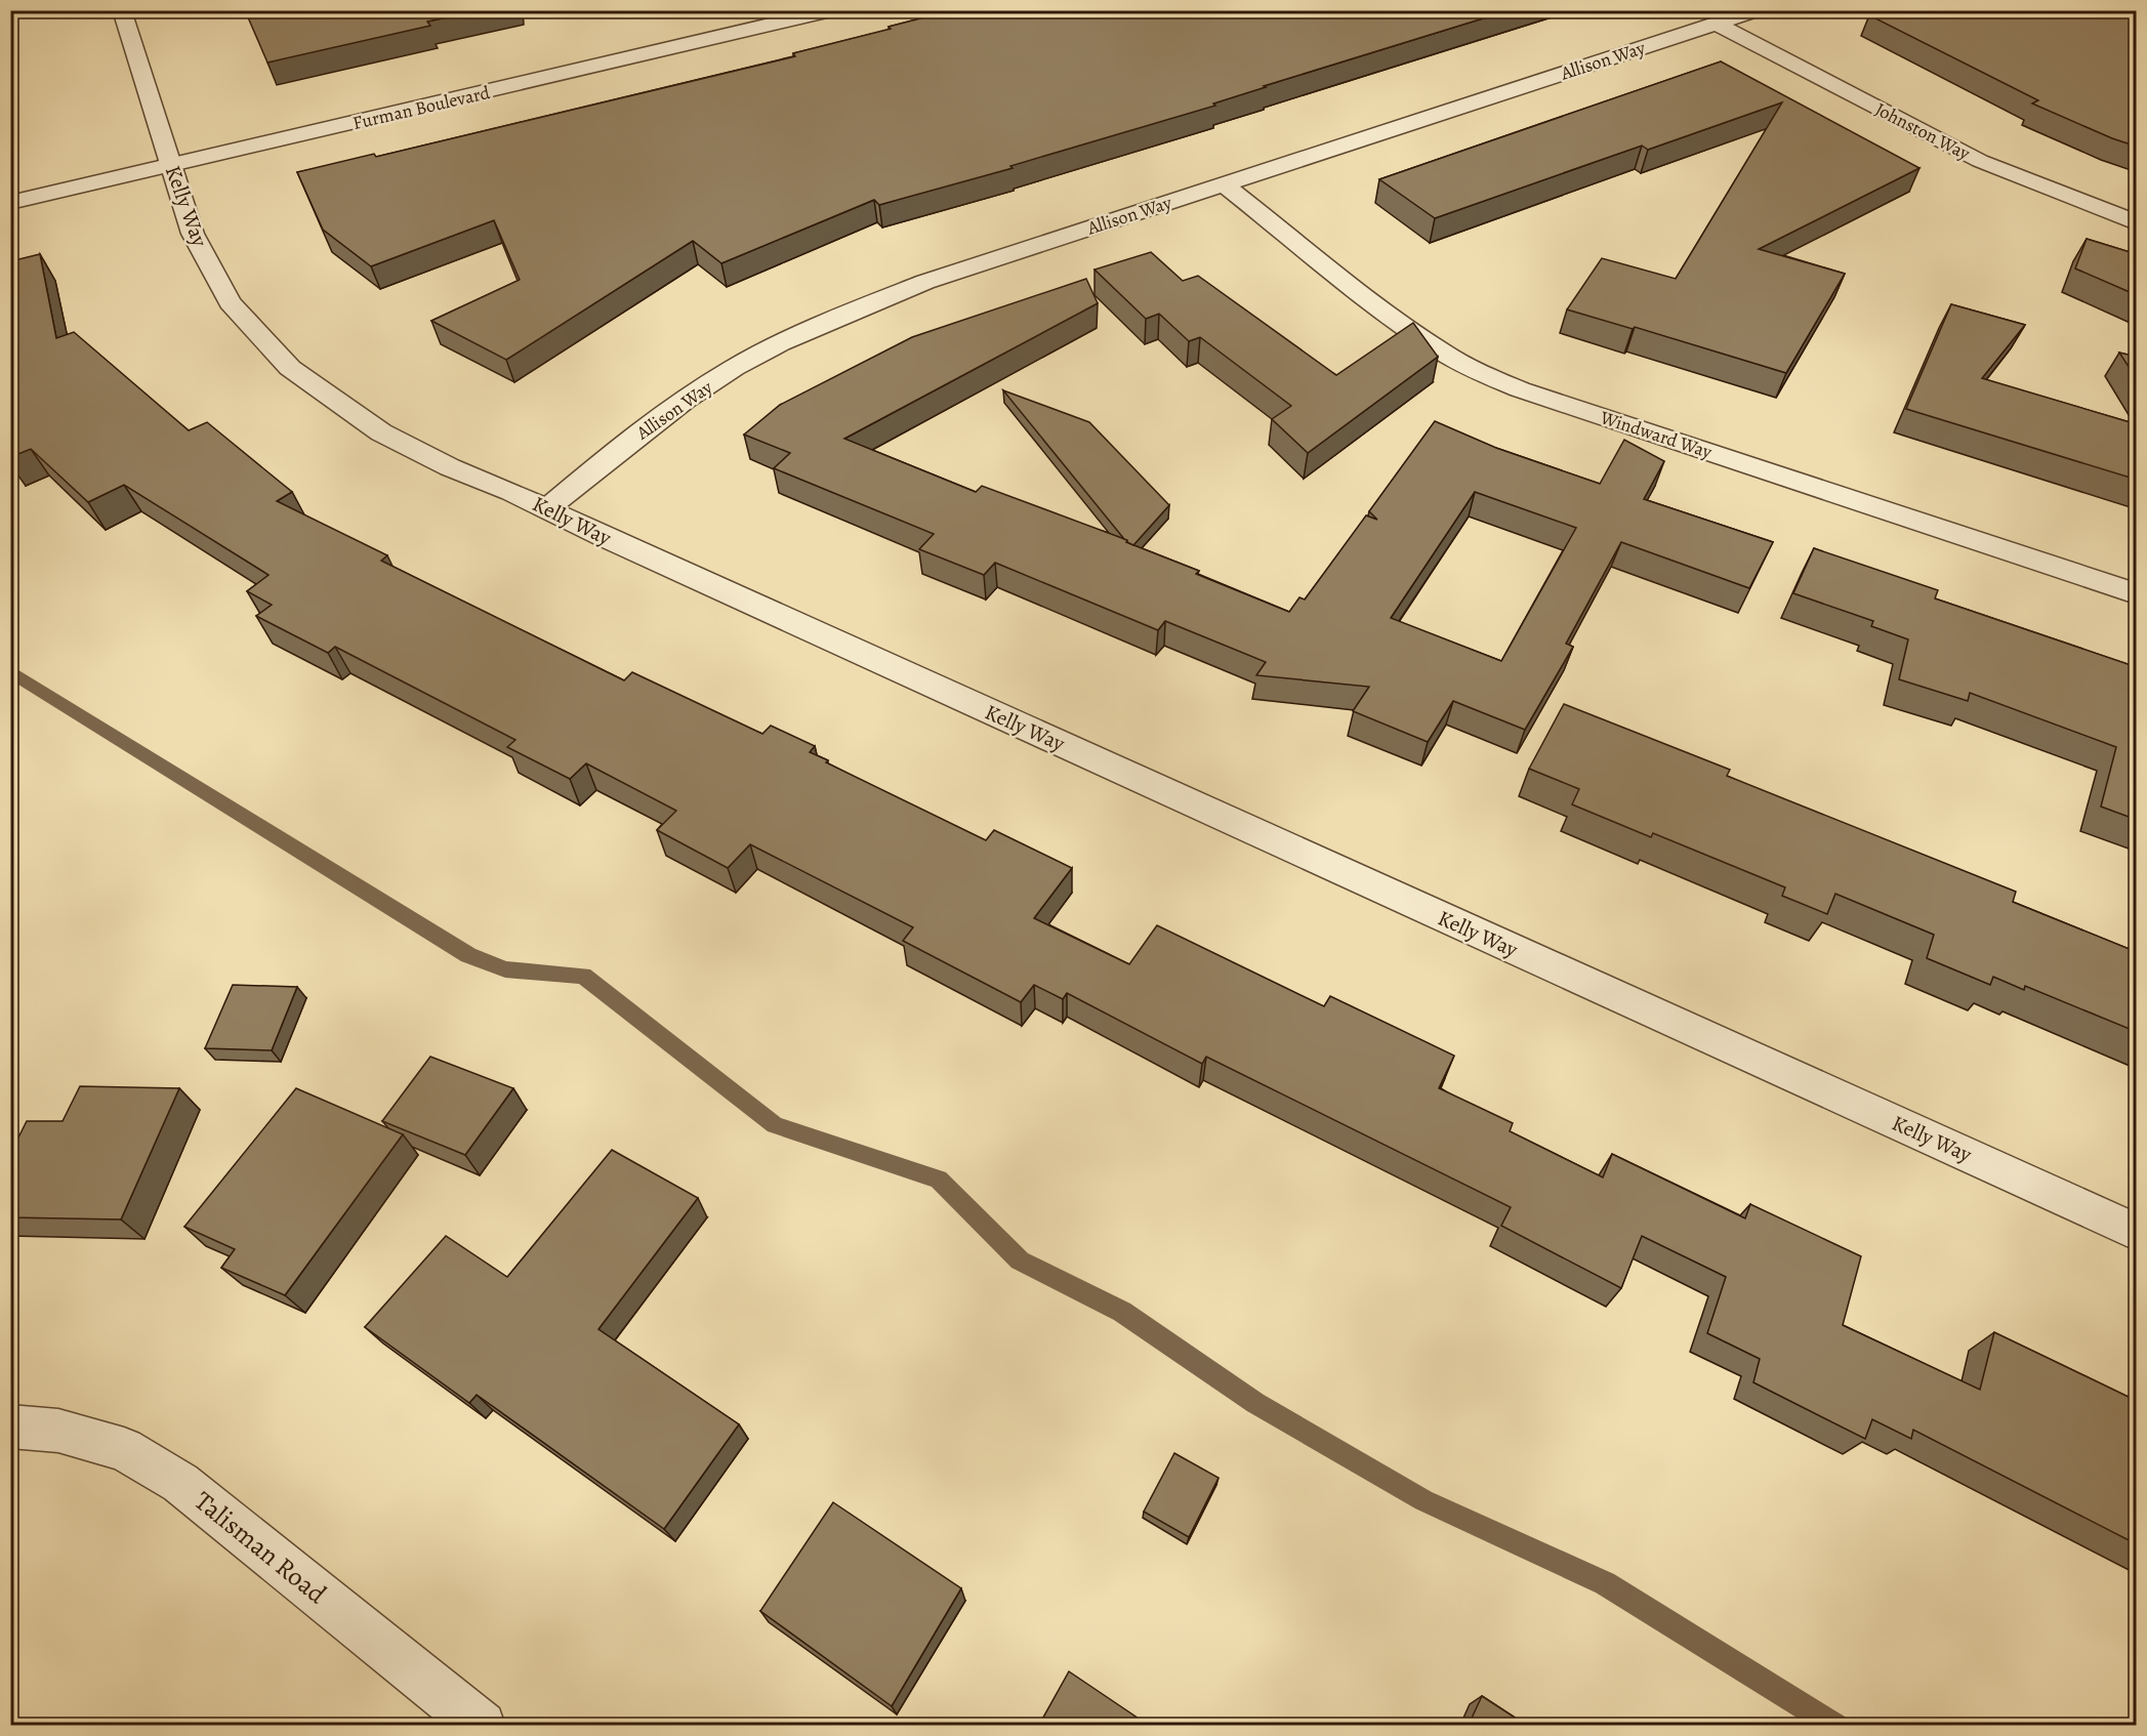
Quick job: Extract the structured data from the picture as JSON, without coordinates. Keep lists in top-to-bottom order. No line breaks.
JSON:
{"streets":{"street":["Allison Way","Furman Boulevard","Johnston Way","Kelly Way","Windward Way","Talisman Road"]},"crossings":[["Allison Way","Johnston Way"],["Allison Way","Kelly Way"],["Allison Way","Windward Way"],["Furman Boulevard","Kelly Way"]]}
